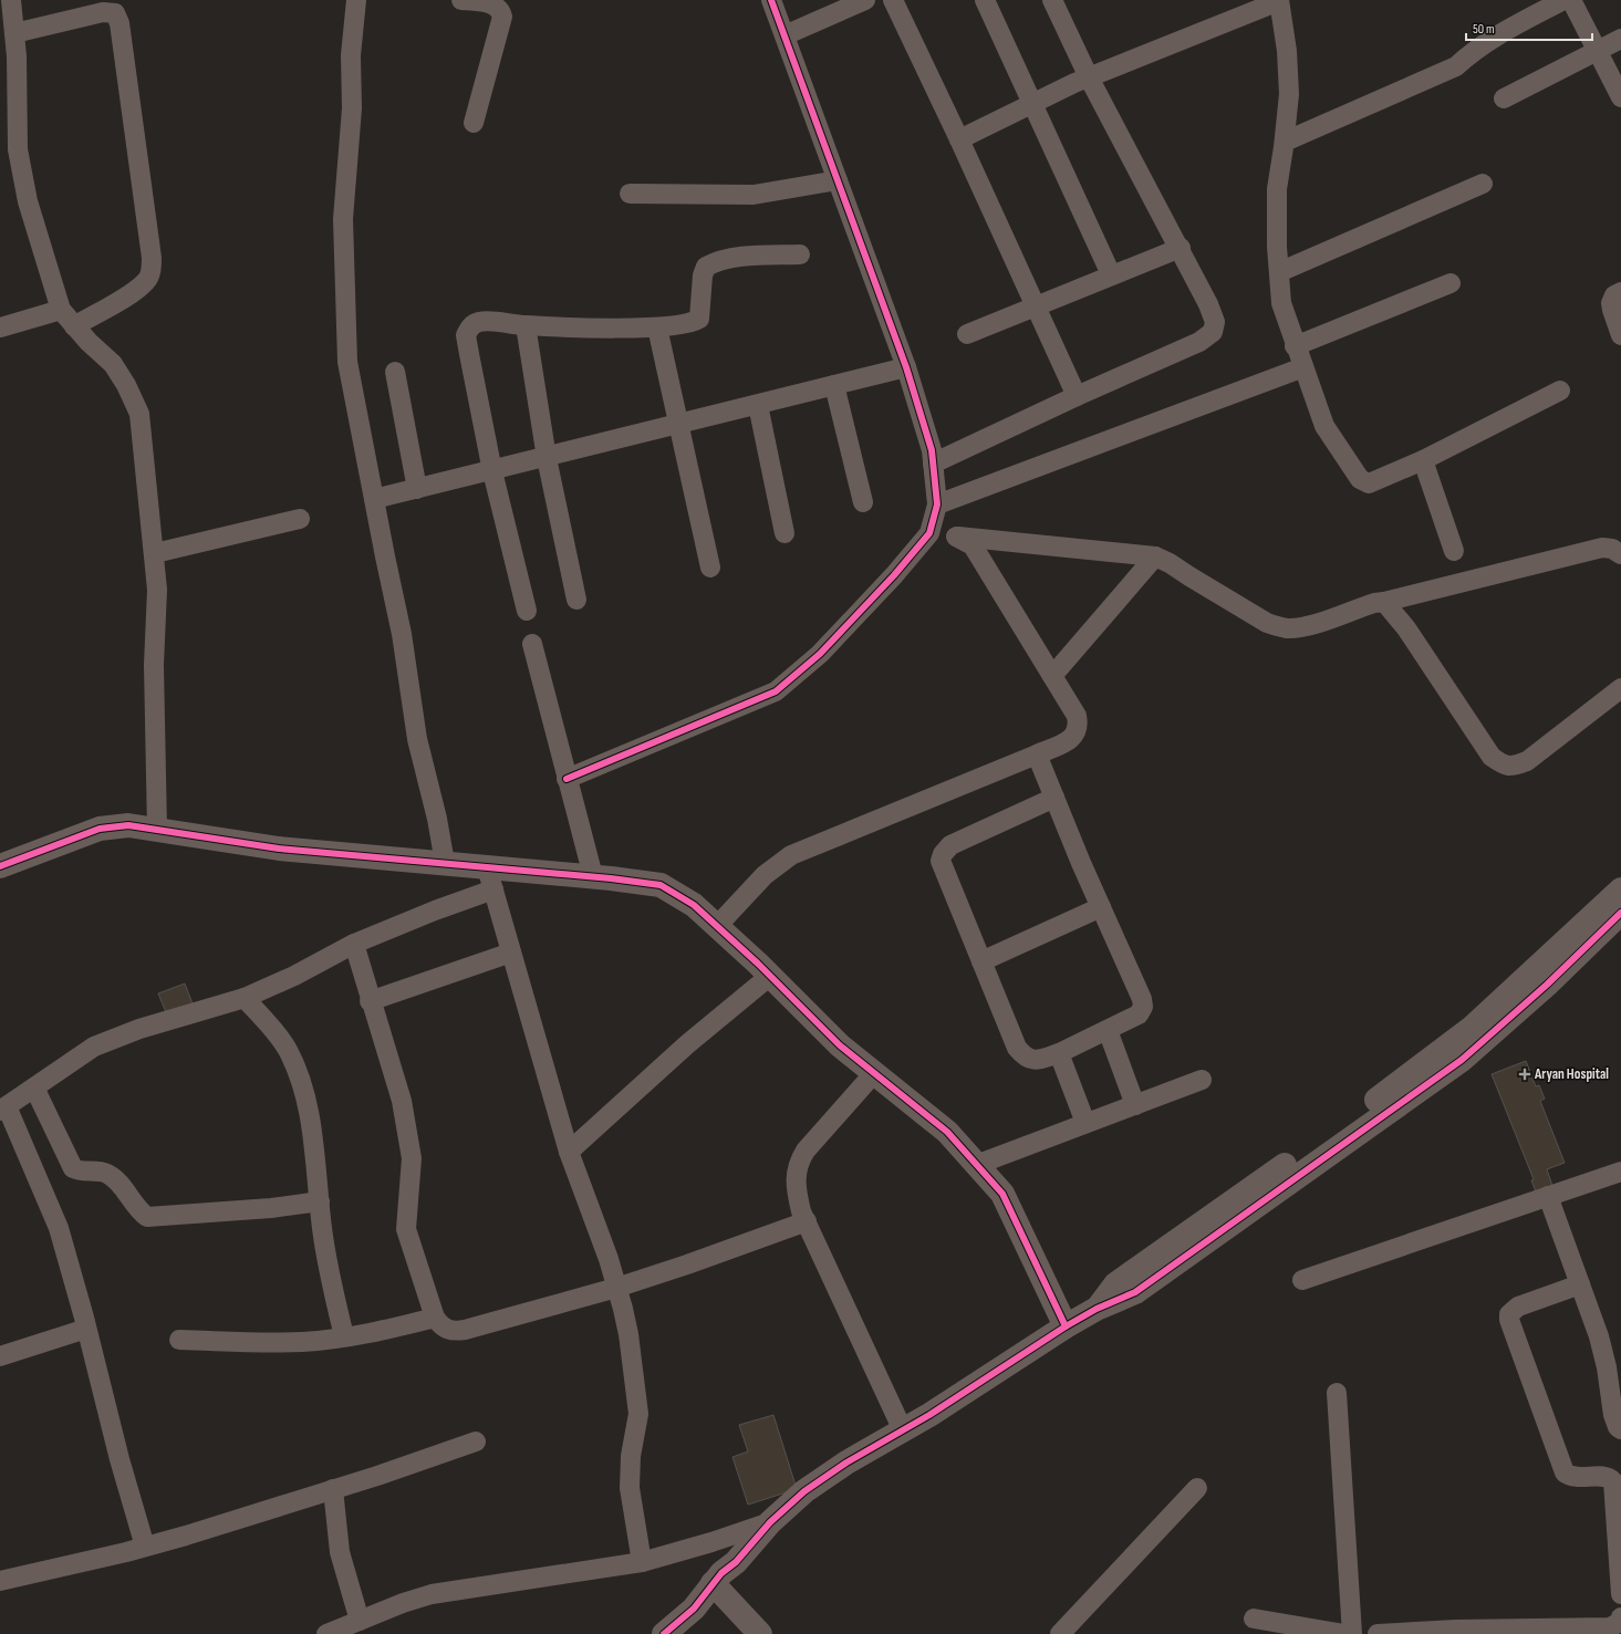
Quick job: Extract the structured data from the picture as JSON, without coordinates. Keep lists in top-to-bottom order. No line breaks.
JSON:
{"places":{"health":["Aryan Hospital"]},"scale_bar":"50 m"}
